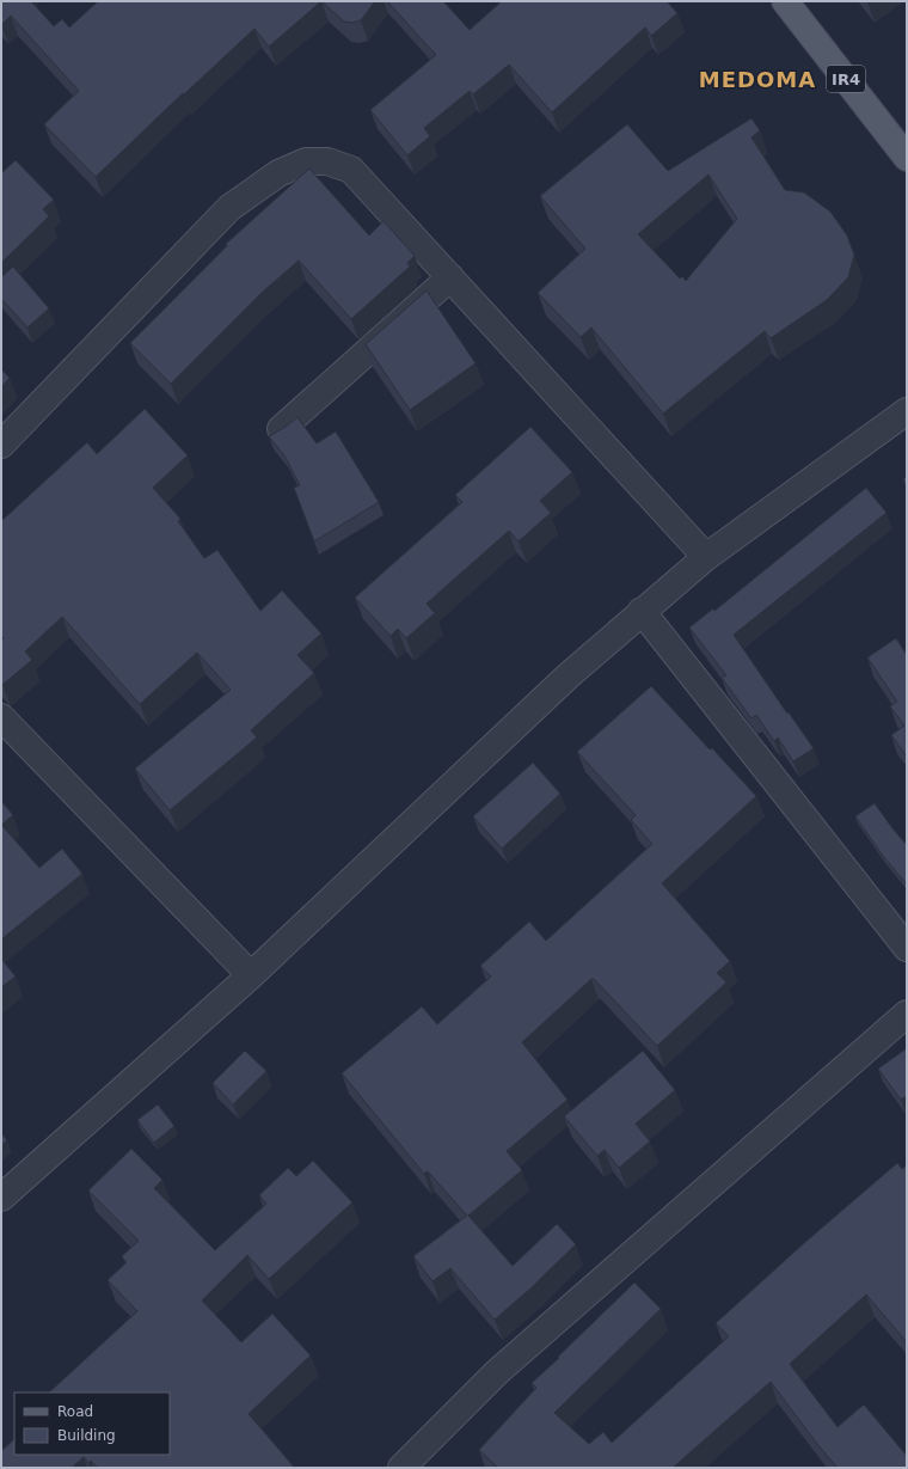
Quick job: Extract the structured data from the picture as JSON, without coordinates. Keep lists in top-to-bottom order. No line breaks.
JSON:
{"streets":{"main road":["IR4"]},"districts":["MEDOMA"],"legend":["Road","Building"]}
